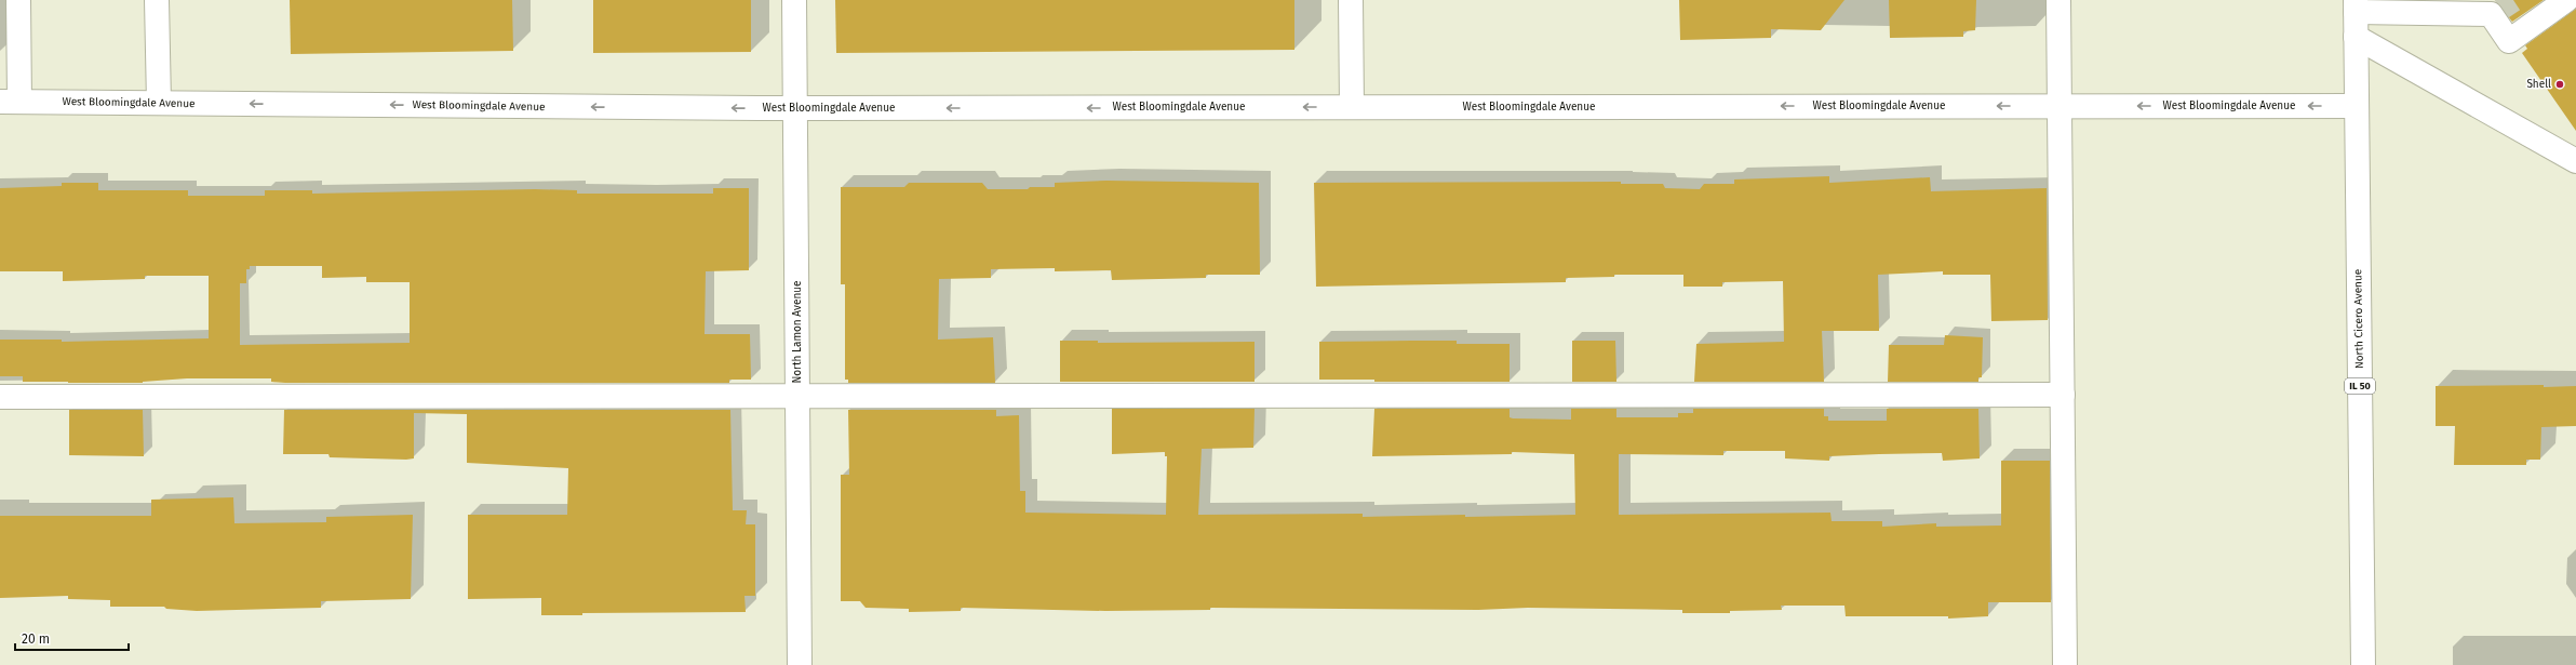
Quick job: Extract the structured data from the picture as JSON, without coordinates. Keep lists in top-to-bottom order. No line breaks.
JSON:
{"streets":{"street":["West Bloomingdale Avenue","North Cicero Avenue","North Lamon Avenue","IL 50"]},"crossings":[["West Bloomingdale Avenue","North Cicero Avenue"],["West Bloomingdale Avenue","North Lamon Avenue"]],"one_way":["West Bloomingdale Avenue"],"places":["Shell"],"scale_bar":"20 m"}
